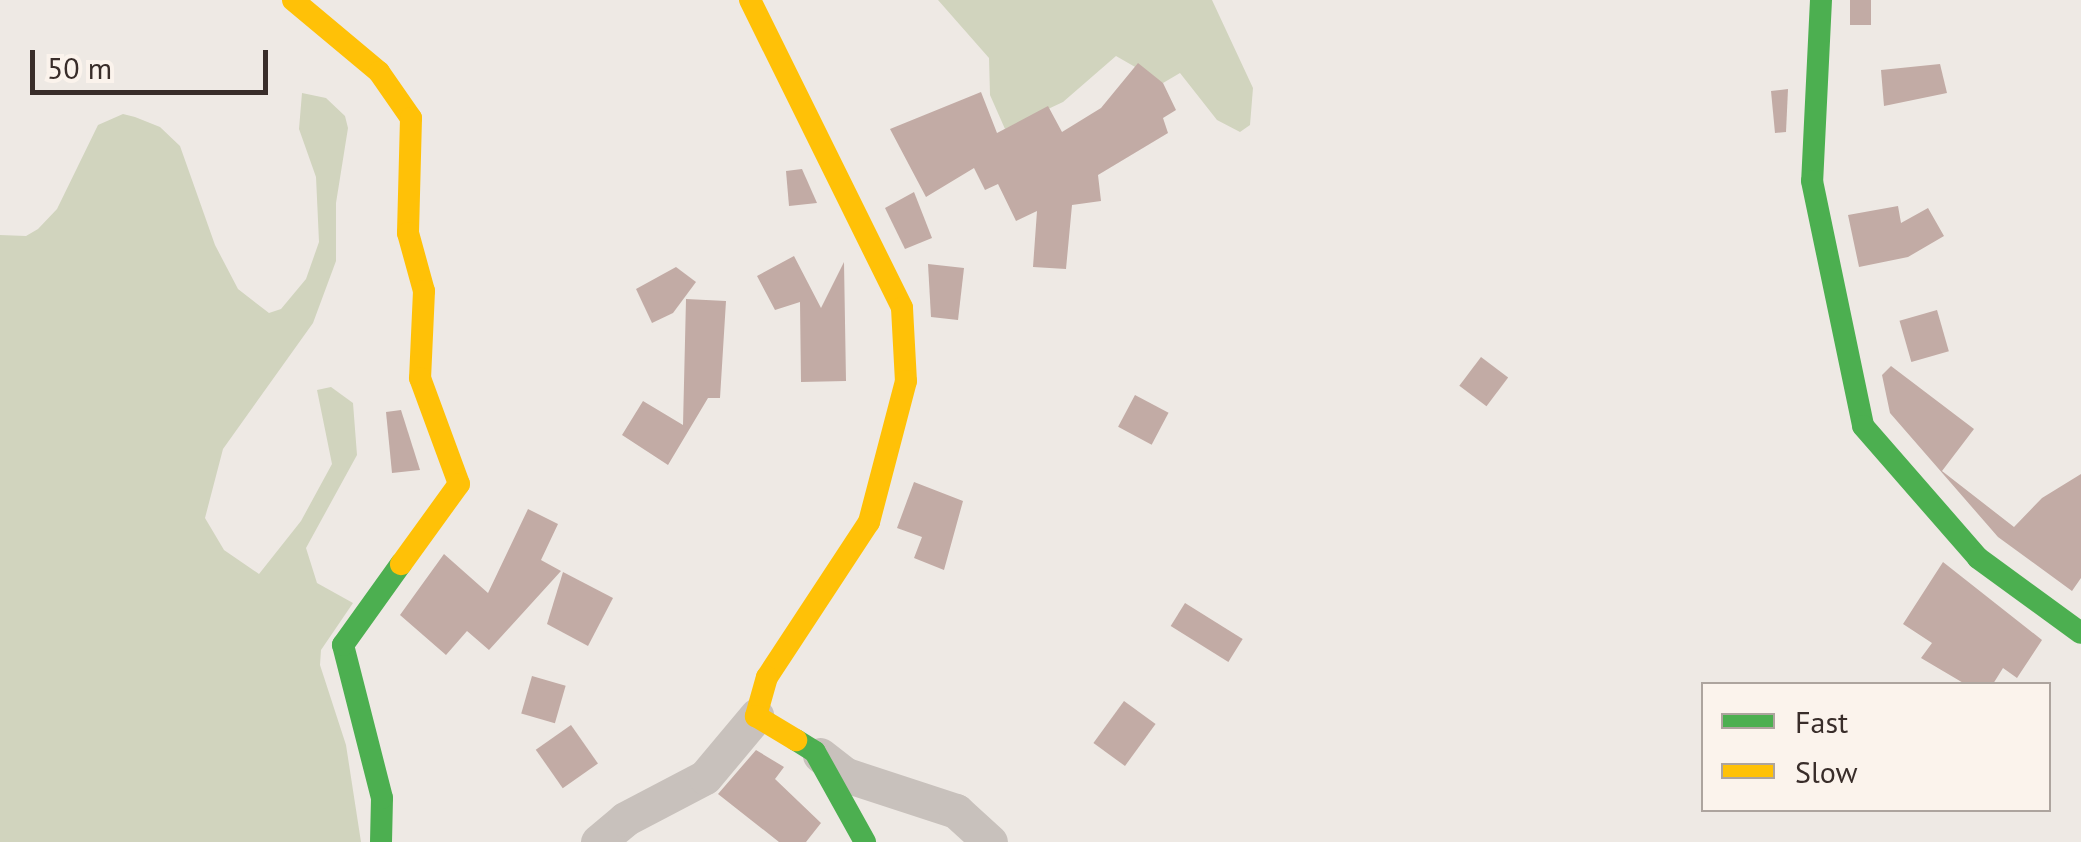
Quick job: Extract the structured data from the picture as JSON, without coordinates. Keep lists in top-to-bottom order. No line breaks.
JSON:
{"legend":["Fast","Slow"],"scale_bar":"50 m"}
